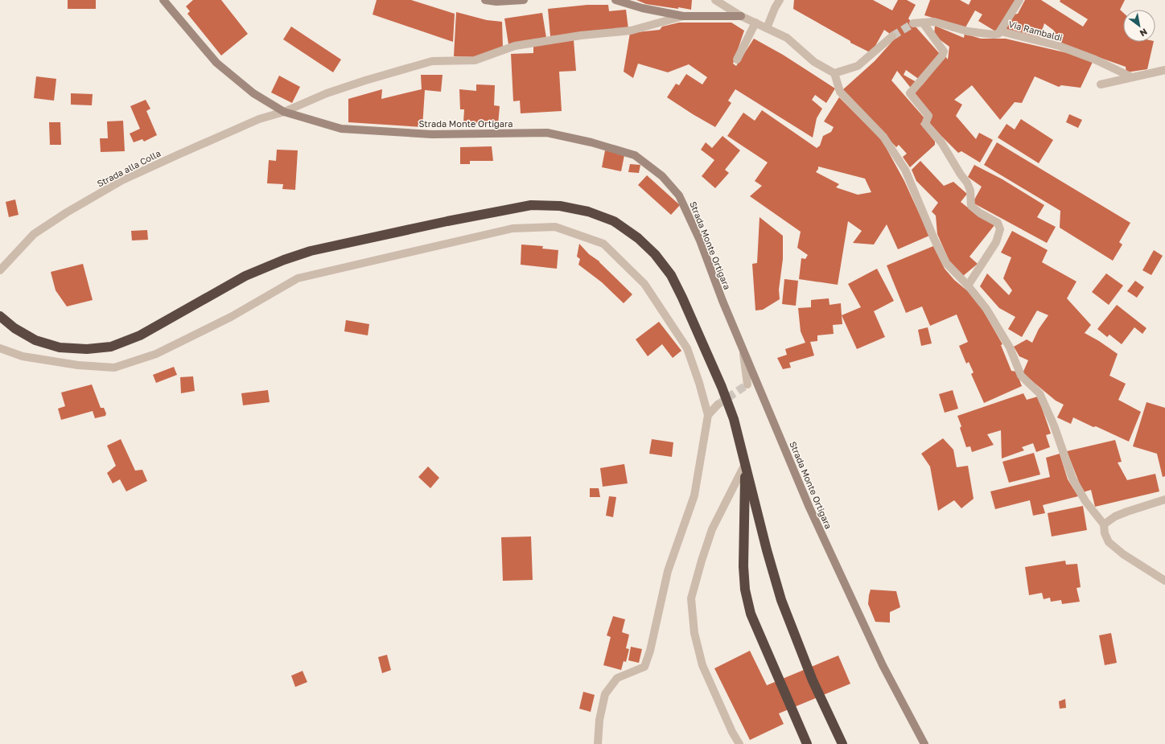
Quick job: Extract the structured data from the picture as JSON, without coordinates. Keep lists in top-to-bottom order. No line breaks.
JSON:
{"streets":{"main road":["Strada Monte Ortigara"],"street":["Via Rambaldi","Strada alla Colla"]},"crossings":[["Strada Monte Ortigara","Strada alla Colla"]],"north":"bottom right"}
